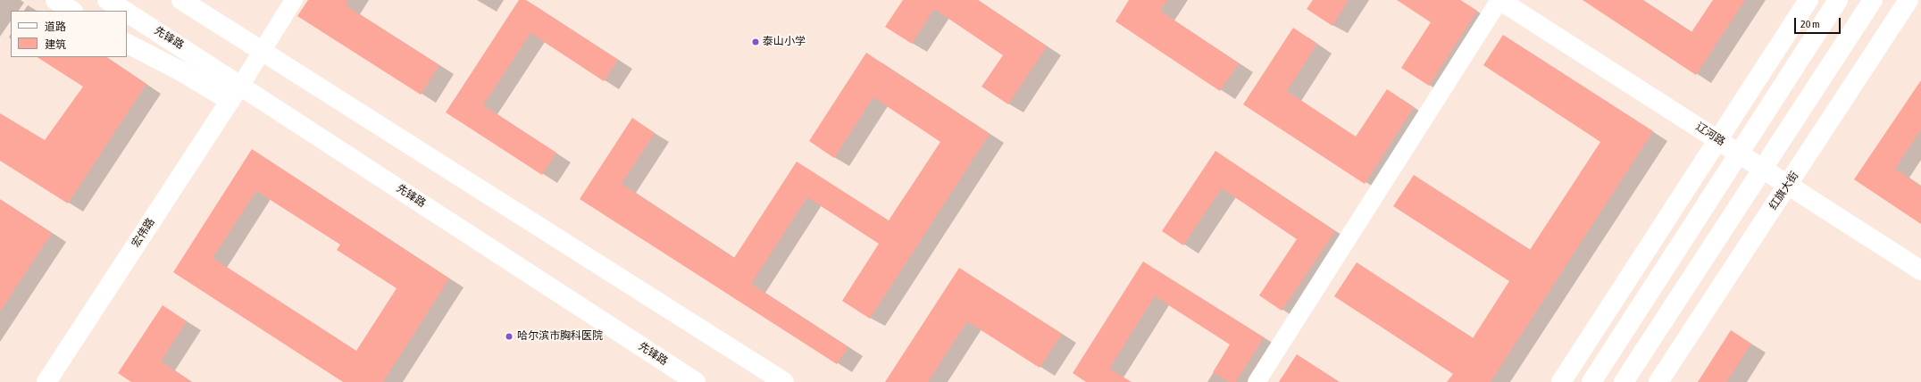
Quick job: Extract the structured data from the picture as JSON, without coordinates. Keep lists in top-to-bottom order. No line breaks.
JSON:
{"streets":{"main road":["先锋路","辽河路","红旗大街","宏伟路"]},"crossings":[["先锋路","宏伟路"],["辽河路","红旗大街"]],"places":["泰山小学","哈尔滨市胸科医院"],"legend":["道路","建筑"],"scale_bar":"20 m"}
